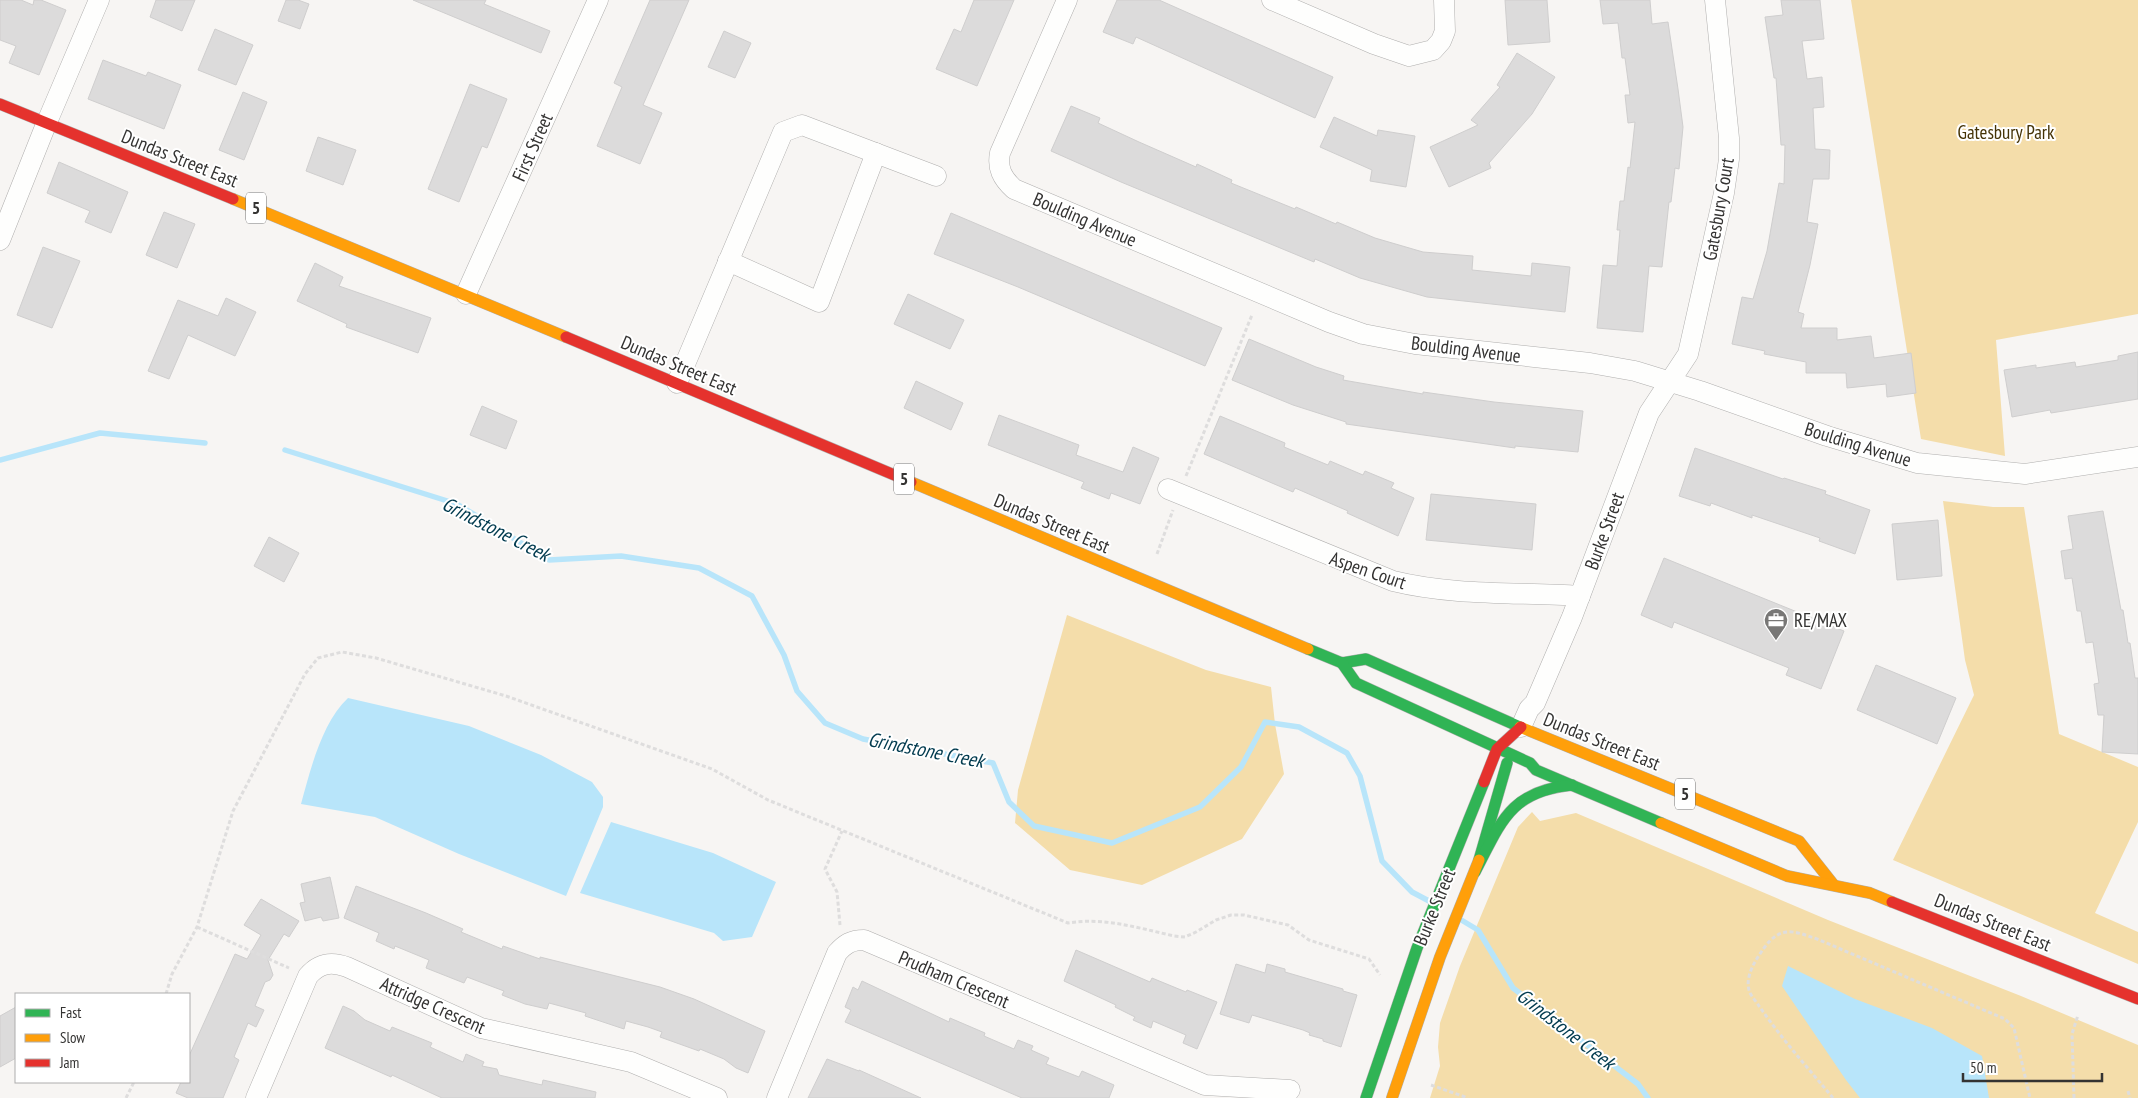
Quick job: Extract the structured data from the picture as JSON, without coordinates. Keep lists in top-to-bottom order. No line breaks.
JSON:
{"streets":{"main road":["Dundas Street East","5","Burke Street"],"street":["First Street","Gatesbury Court","Boulding Avenue","Aspen Court","Prudham Crescent","Attridge Crescent"]},"crossings":[["First Street","Dundas Street East"],["Dundas Street East","Burke Street"],["Gatesbury Court","Boulding Avenue"],["Gatesbury Court","Burke Street"],["Boulding Avenue","Burke Street"],["Burke Street","Aspen Court"]],"water":["Grindstone Creek"],"parks":["Gatesbury Park"],"places":{"office":["RE/MAX"]},"legend":["Fast","Slow","Jam"],"scale_bar":"50 m"}
